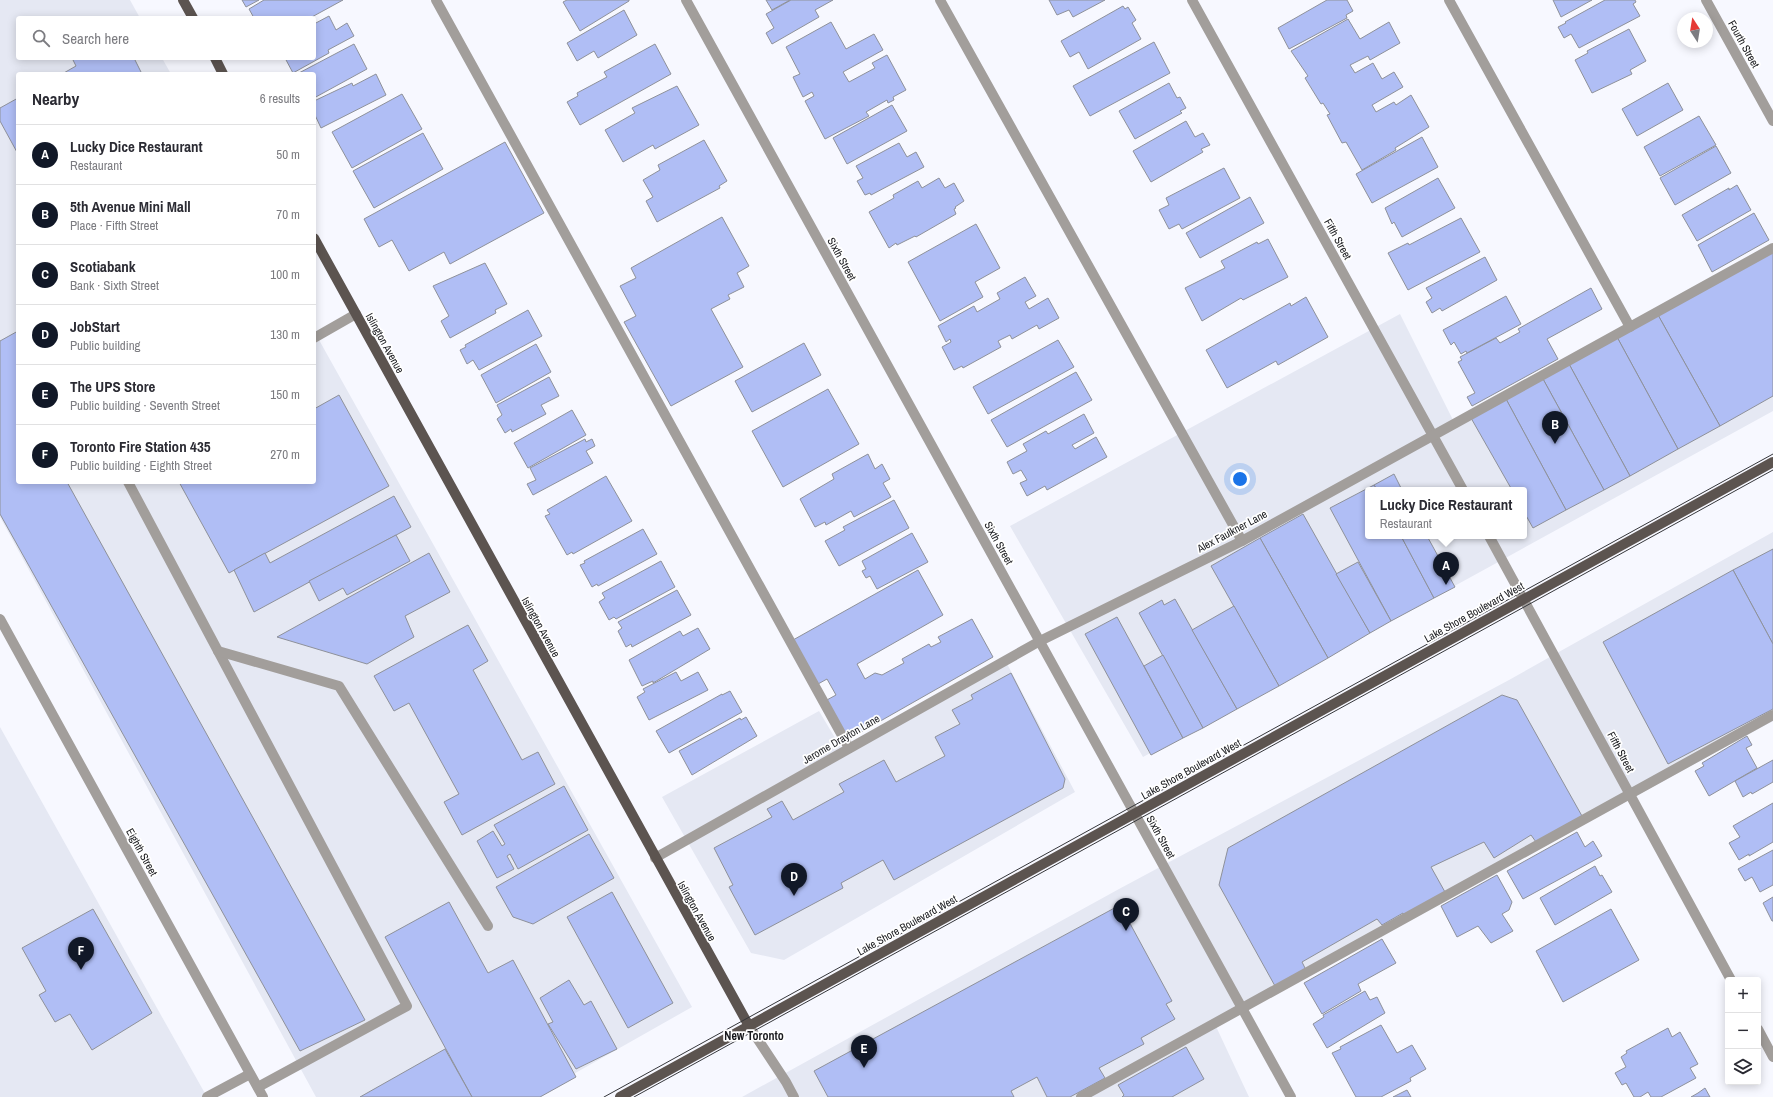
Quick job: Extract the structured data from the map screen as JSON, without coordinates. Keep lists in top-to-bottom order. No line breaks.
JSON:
{"streets":{"main road":["Islington Avenue","Lake Shore Boulevard West"],"street":["Fourth Street","Fifth Street","Sixth Street","Alex Faulkner Lane","Jerome Drayton Lane","Eighth Street"]},"crossings":[["Fifth Street","Alex Faulkner Lane"],["Fifth Street","Lake Shore Boulevard West"],["Sixth Street","Alex Faulkner Lane"],["Sixth Street","Lake Shore Boulevard West"],["Sixth Street","Jerome Drayton Lane"],["Islington Avenue","Lake Shore Boulevard West"],["Islington Avenue","Jerome Drayton Lane"],["Alex Faulkner Lane","Jerome Drayton Lane"]],"districts":["New Toronto"],"north":"top","page":{"search":"Search here","heading":["Nearby","6 results"],"list":[{"mark":"A","name":"Lucky Dice Restaurant","note":"Restaurant","value":"50 m"},{"mark":"B","name":"5th Avenue Mini Mall","note":"Place · Fifth Street","value":"70 m"},{"mark":"C","name":"Scotiabank","note":"Bank · Sixth Street","value":"100 m"},{"mark":"D","name":"JobStart","note":"Public building","value":"130 m"},{"mark":"E","name":"The UPS Store","note":"Public building · Seventh Street","value":"150 m"},{"mark":"F","name":"Toronto Fire Station 435","note":"Public building · Eighth Street","value":"270 m"}],"pins":["B","A","D","C","F","E"],"popup":["Lucky Dice Restaurant","Restaurant"],"map_buttons":["+","−"]}}
